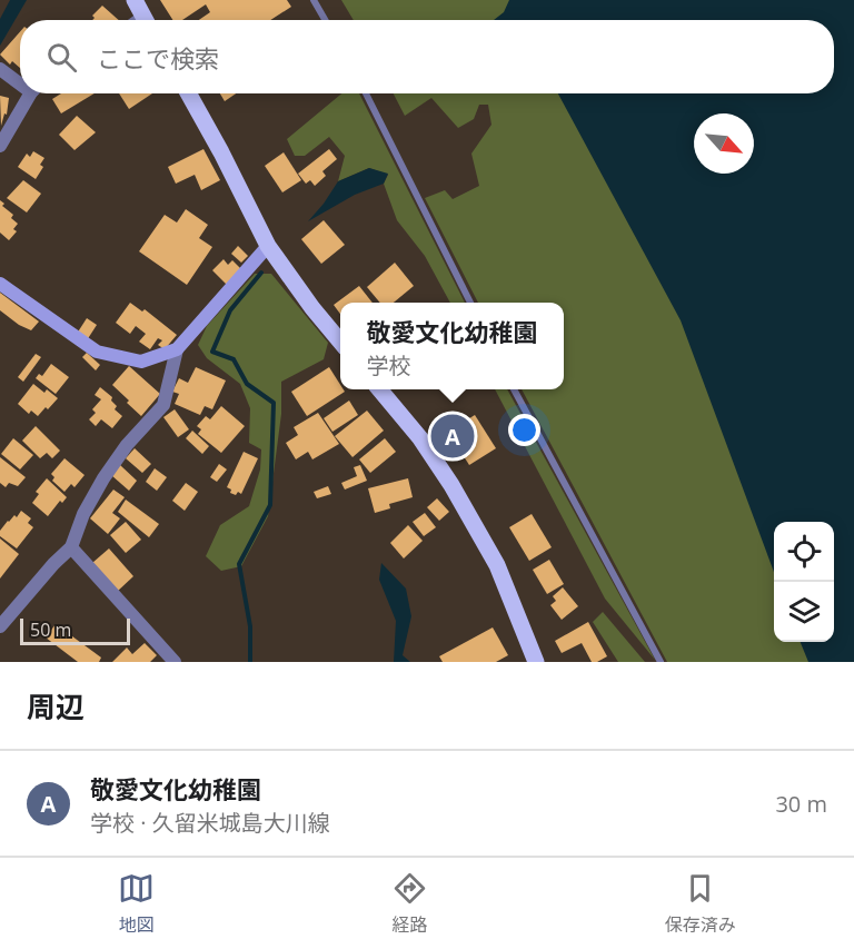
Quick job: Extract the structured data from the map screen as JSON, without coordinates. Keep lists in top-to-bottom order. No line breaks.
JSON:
{"scale_bar":"50 m","north":"bottom right","page":{"search":"ここで検索","popup":["敬愛文化幼稚園","学校"],"pins":"A","scale":"50 m","heading":"周辺","list":[{"mark":"A","name":"敬愛文化幼稚園","note":"学校 · 久留米城島大川線","value":"30 m"}],"nav":["地図","経路","保存済み"]}}
